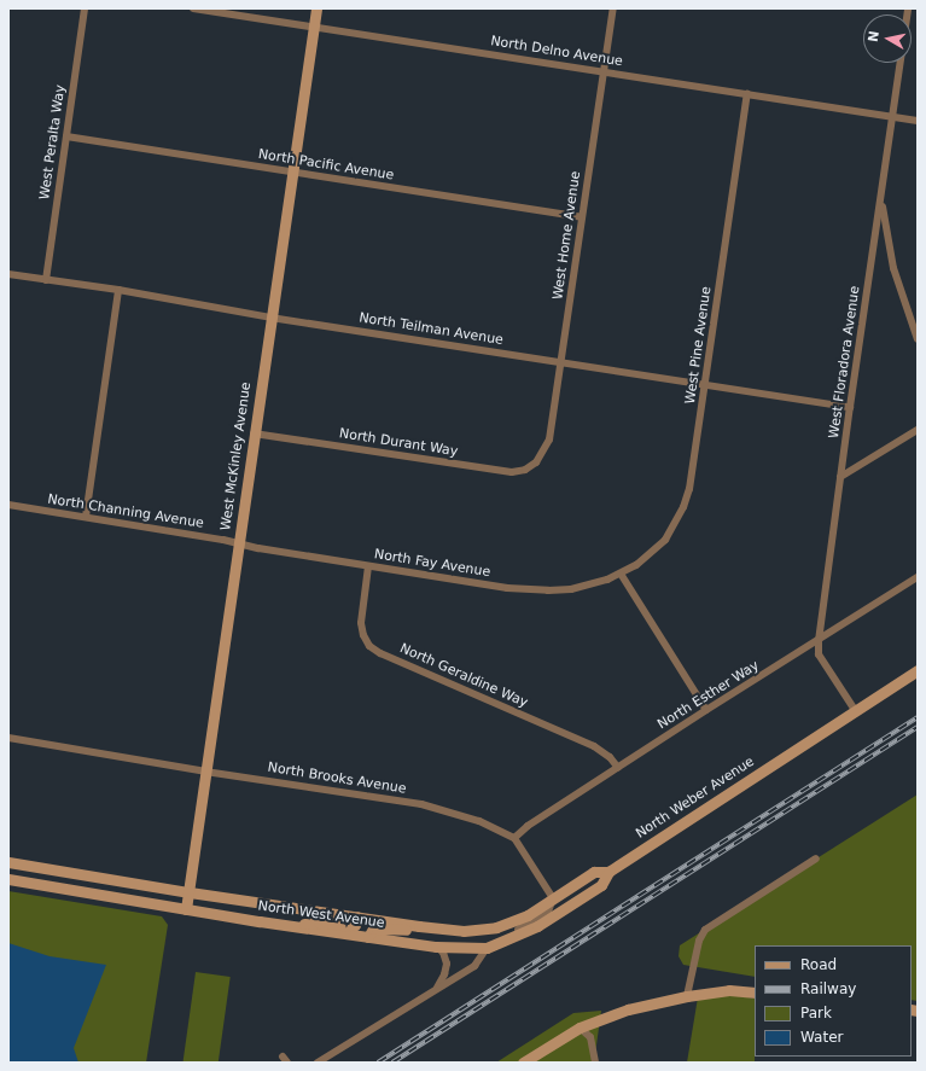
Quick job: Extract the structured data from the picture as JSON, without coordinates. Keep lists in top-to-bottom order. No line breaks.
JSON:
{"streets":{"main road":["West McKinley Avenue","North Weber Avenue","North West Avenue"],"street":["North Delno Avenue","West Peralta Way","North Pacific Avenue","West Home Avenue","North Teilman Avenue","West Pine Avenue","West Floradora Avenue","North Durant Way","North Channing Avenue","North Fay Avenue","North Geraldine Way","North Esther Way","North Brooks Avenue"]},"crossings":[["North Delno Avenue","West Home Avenue"],["North Delno Avenue","West Pine Avenue"],["North Delno Avenue","West Floradora Avenue"],["North Delno Avenue","West McKinley Avenue"],["West Peralta Way","North Pacific Avenue"],["West Peralta Way","North Teilman Avenue"],["North Pacific Avenue","West Home Avenue"],["North Pacific Avenue","West McKinley Avenue"],["West Home Avenue","North Teilman Avenue"],["West Home Avenue","North Durant Way"],["North Teilman Avenue","West Pine Avenue"],["North Teilman Avenue","West Floradora Avenue"],["North Teilman Avenue","West McKinley Avenue"],["West Pine Avenue","North Fay Avenue"],["West Floradora Avenue","North Esther Way"],["West Floradora Avenue","North Weber Avenue"],["North Durant Way","West McKinley Avenue"],["West McKinley Avenue","North Channing Avenue"],["West McKinley Avenue","North Fay Avenue"],["West McKinley Avenue","North Brooks Avenue"],["West McKinley Avenue","North West Avenue"],["North Channing Avenue","North Fay Avenue"],["North Fay Avenue","North Geraldine Way"],["North Geraldine Way","North Esther Way"],["North Esther Way","North Brooks Avenue"],["North Weber Avenue","North West Avenue"]],"legend":["Road","Railway","Park","Water"],"north":"left"}
